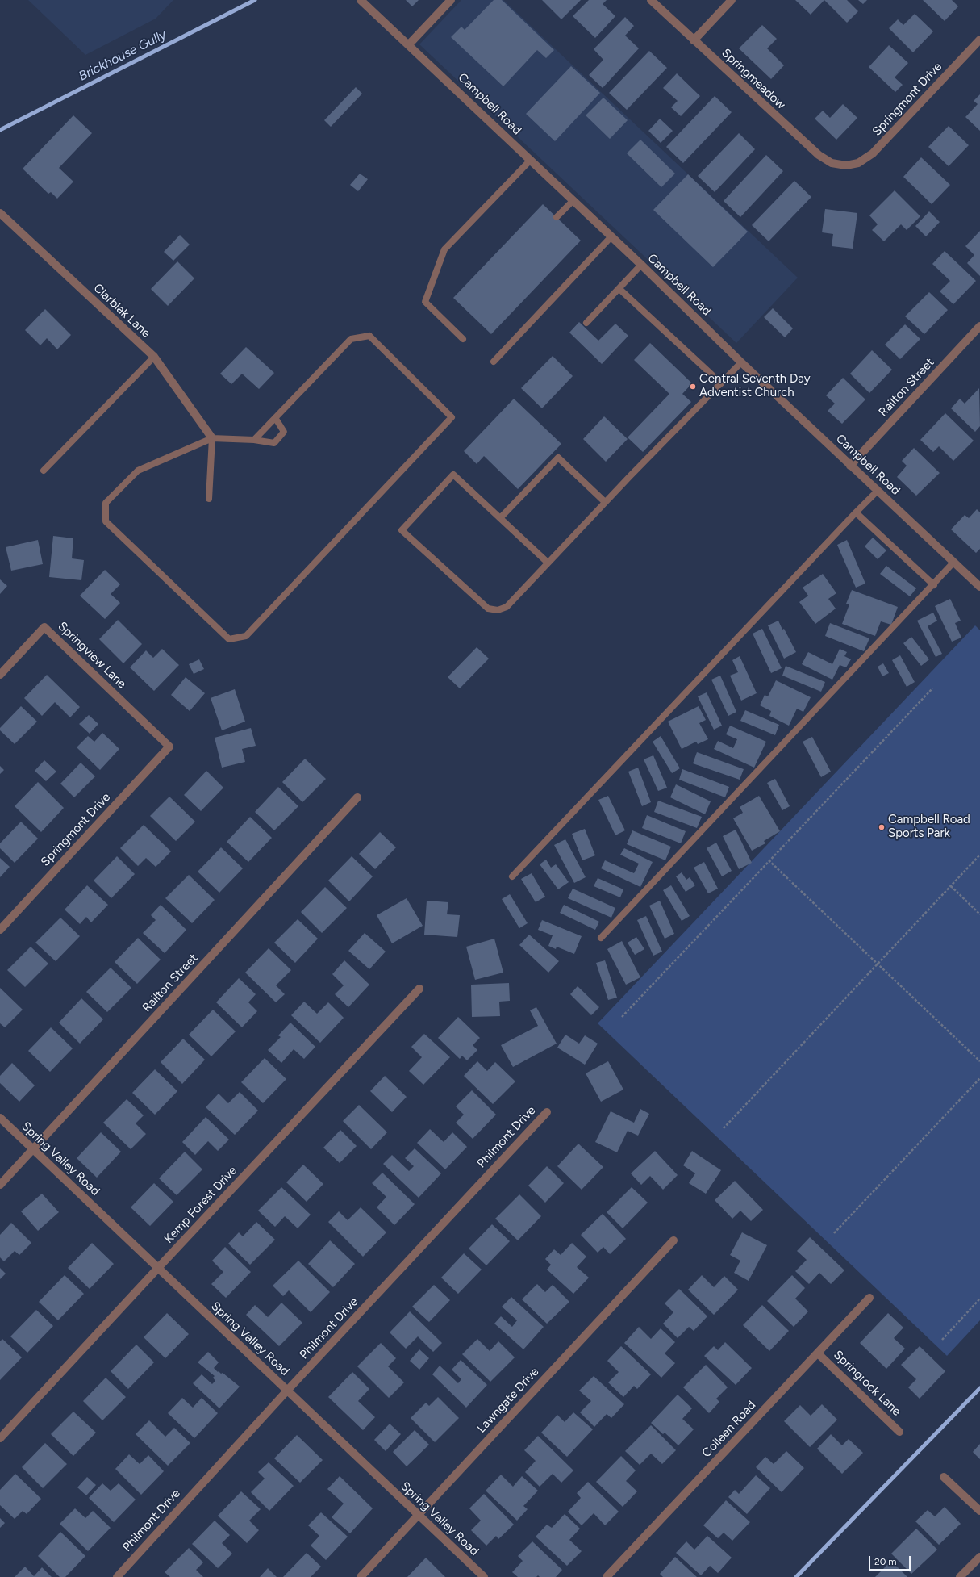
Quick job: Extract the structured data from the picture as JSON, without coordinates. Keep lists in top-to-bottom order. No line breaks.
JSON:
{"streets":{"street":["Springmeadow","Springmont Drive","Campbell Road","Clarblak Lane","Railton Street","Springview Lane","Philmont Drive","Spring Valley Road","Kemp Forest Drive","Springrock Lane","Lawngate Drive","Colleen Road"]},"crossings":[["Springmeadow","Springmont Drive"],["Springmont Drive","Springview Lane"],["Campbell Road","Railton Street"],["Railton Street","Spring Valley Road"],["Philmont Drive","Spring Valley Road"],["Spring Valley Road","Kemp Forest Drive"],["Spring Valley Road","Lawngate Drive"],["Springrock Lane","Colleen Road"]],"water":["Brickhouse Gully"],"places":["Central Seventh Day Adventist Church","Campbell Road Sports Park"],"scale_bar":"20 m"}
